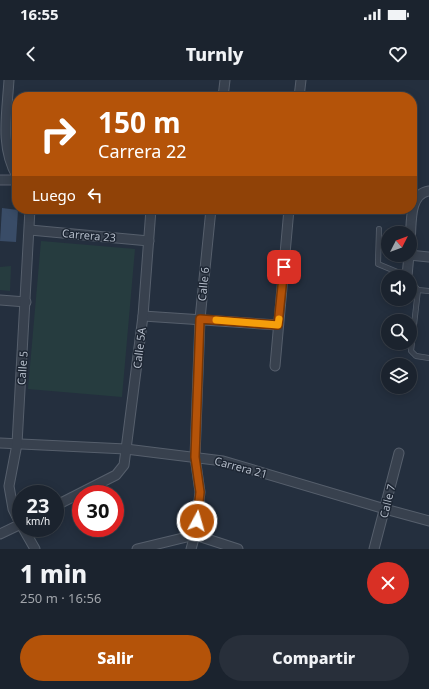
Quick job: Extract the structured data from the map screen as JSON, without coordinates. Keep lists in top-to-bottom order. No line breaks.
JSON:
{"streets":{"street":["Carrera 23","Calle 6","Calle 5A","Calle 5","Carrera 21","Calle 7"]},"crossings":[["Carrera 23","Calle 5A"],["Carrera 23","Calle 5"],["Calle 6","Carrera 21"],["Calle 5A","Carrera 21"],["Calle 5","Carrera 21"],["Carrera 21","Calle 7"]],"north":"top right","page":{"status":"16:55","header":"Turnly","turn":["150 m","Carrera 22"],"then":"Luego","speed":"23 km/h","limit":"30","heading":["1 min","250 m · 16:56"],"buttons":["Salir","Compartir"]}}
